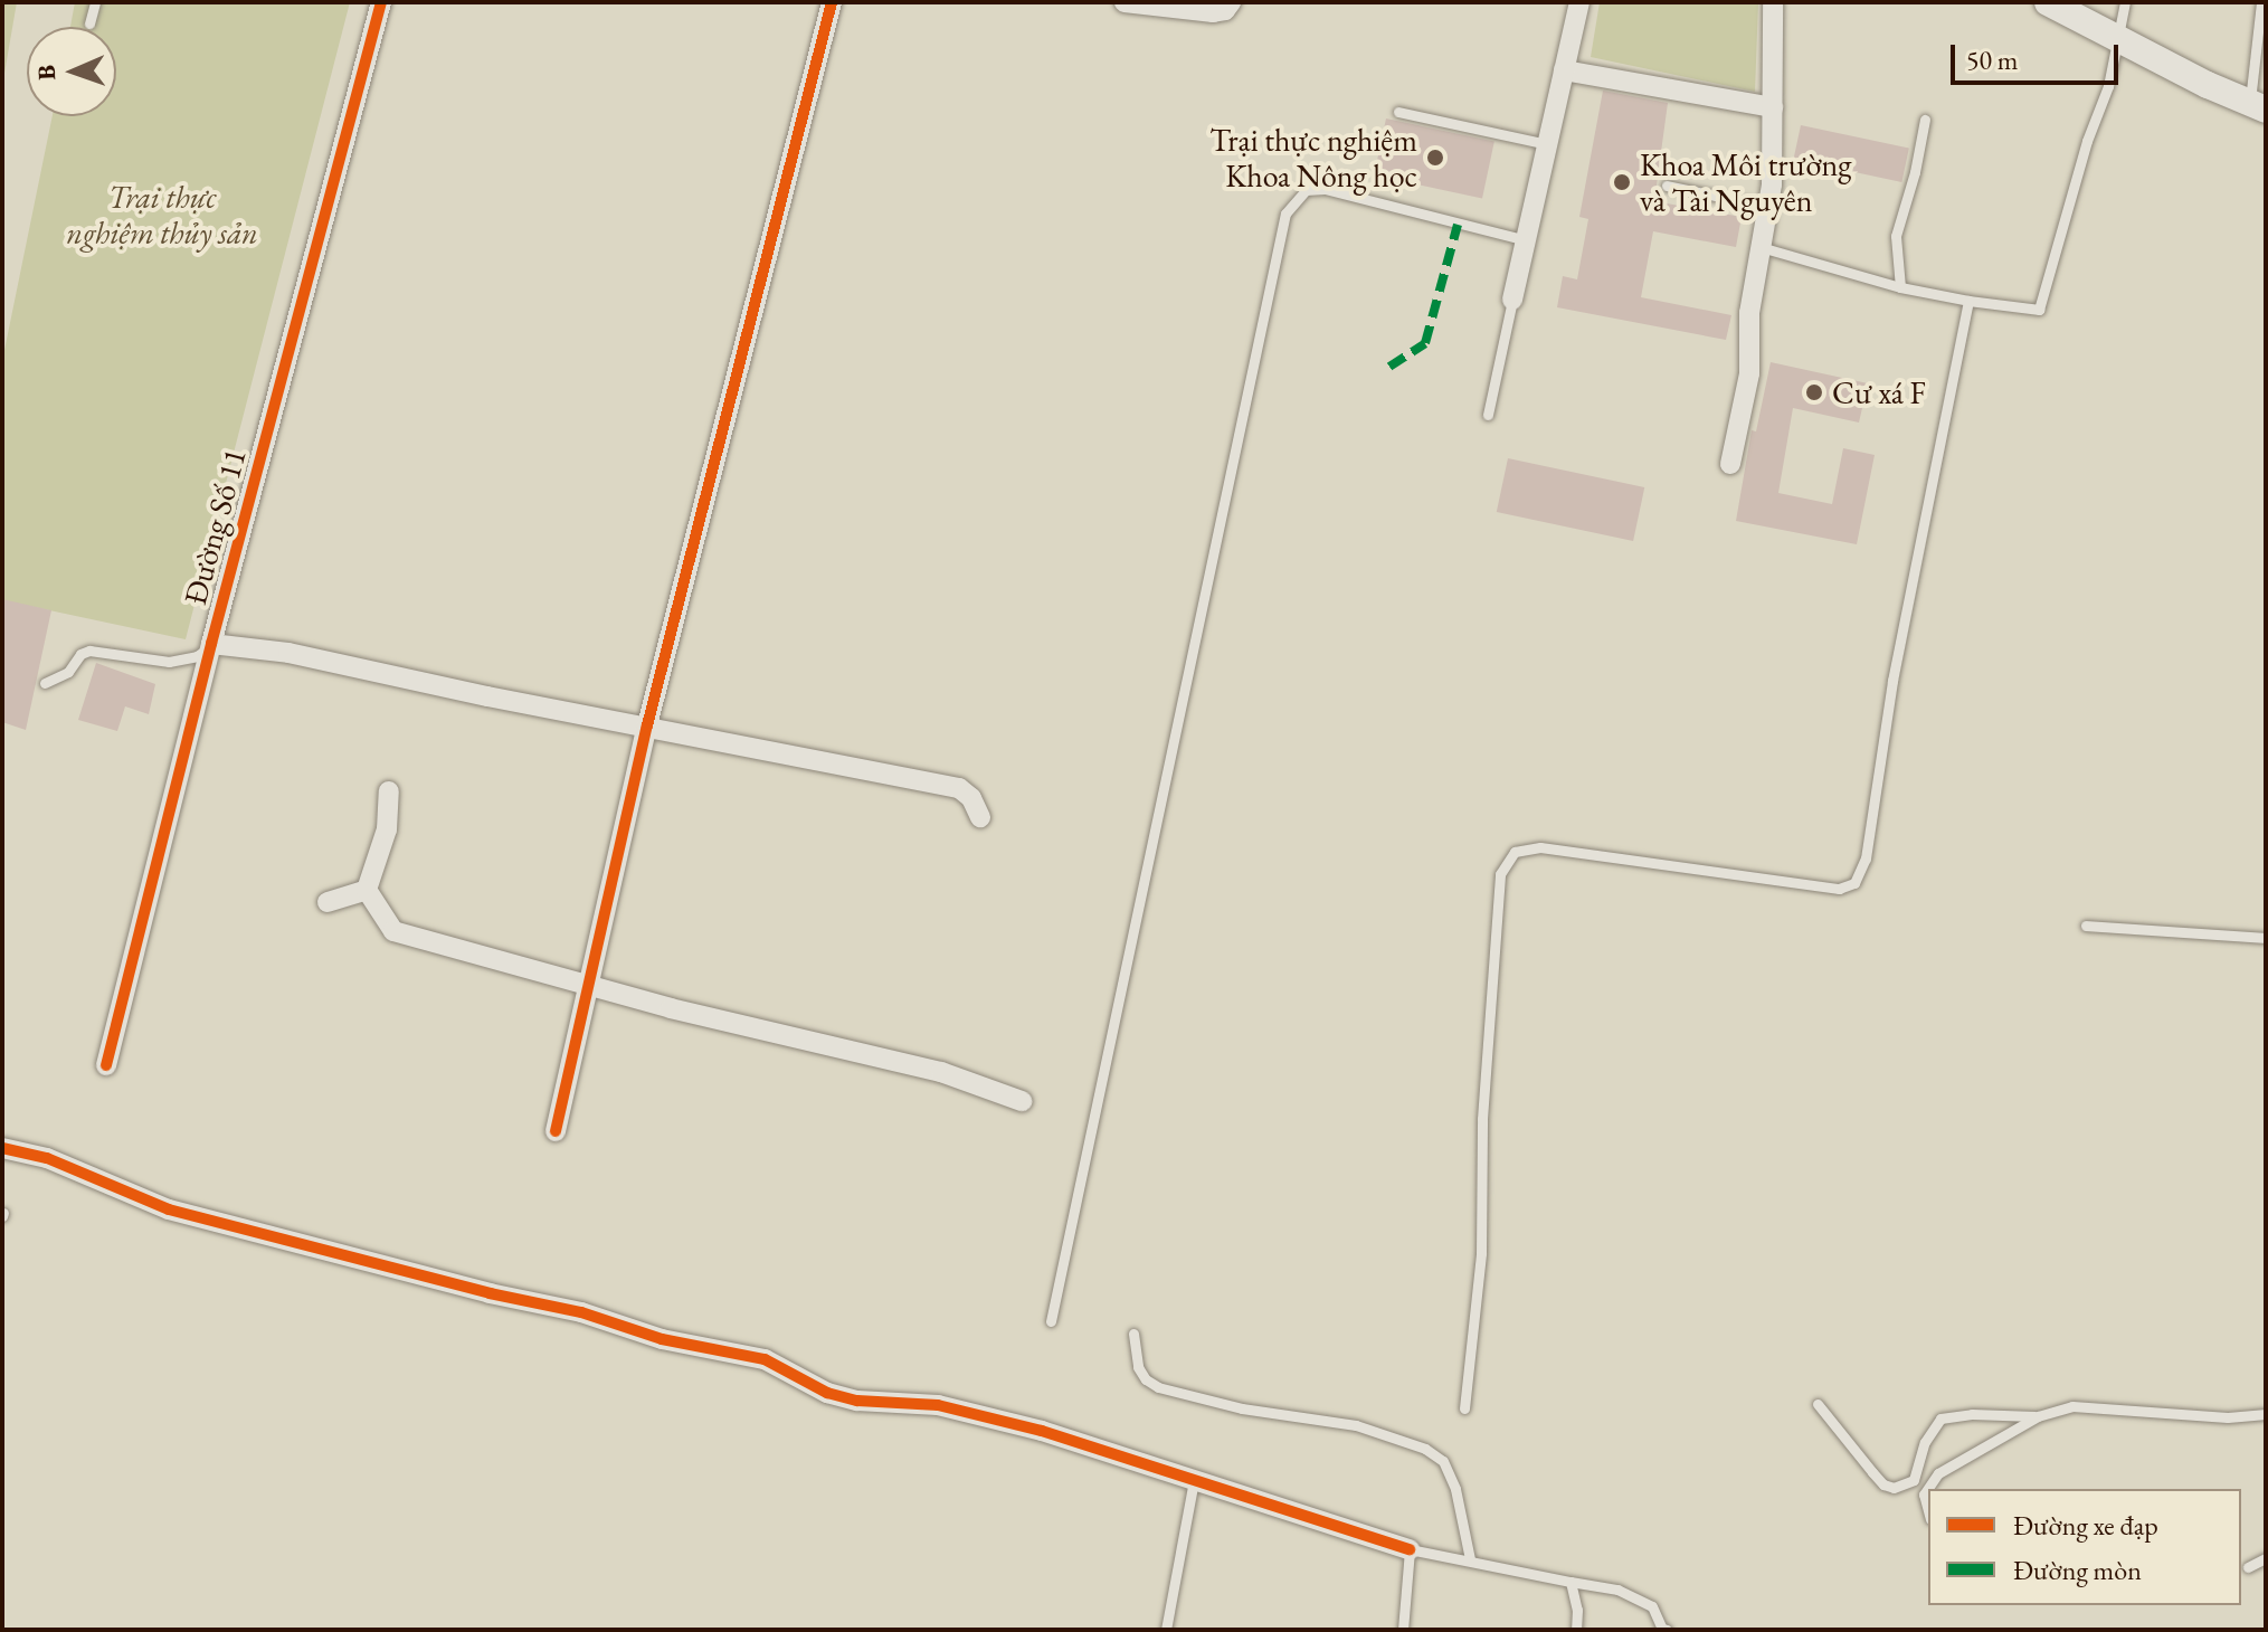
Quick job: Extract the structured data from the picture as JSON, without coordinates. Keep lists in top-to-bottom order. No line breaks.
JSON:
{"streets":{"street":["Đường Số 11"]},"parks":["Trại thực nghiệm thủy sản"],"places":["Trại thực nghiệm Khoa Nông học","Khoa Môi trường và Tài Nguyên","Cư xá F"],"legend":["Đường xe đạp","Đường mòn"],"scale_bar":"50 m","north":"left"}
